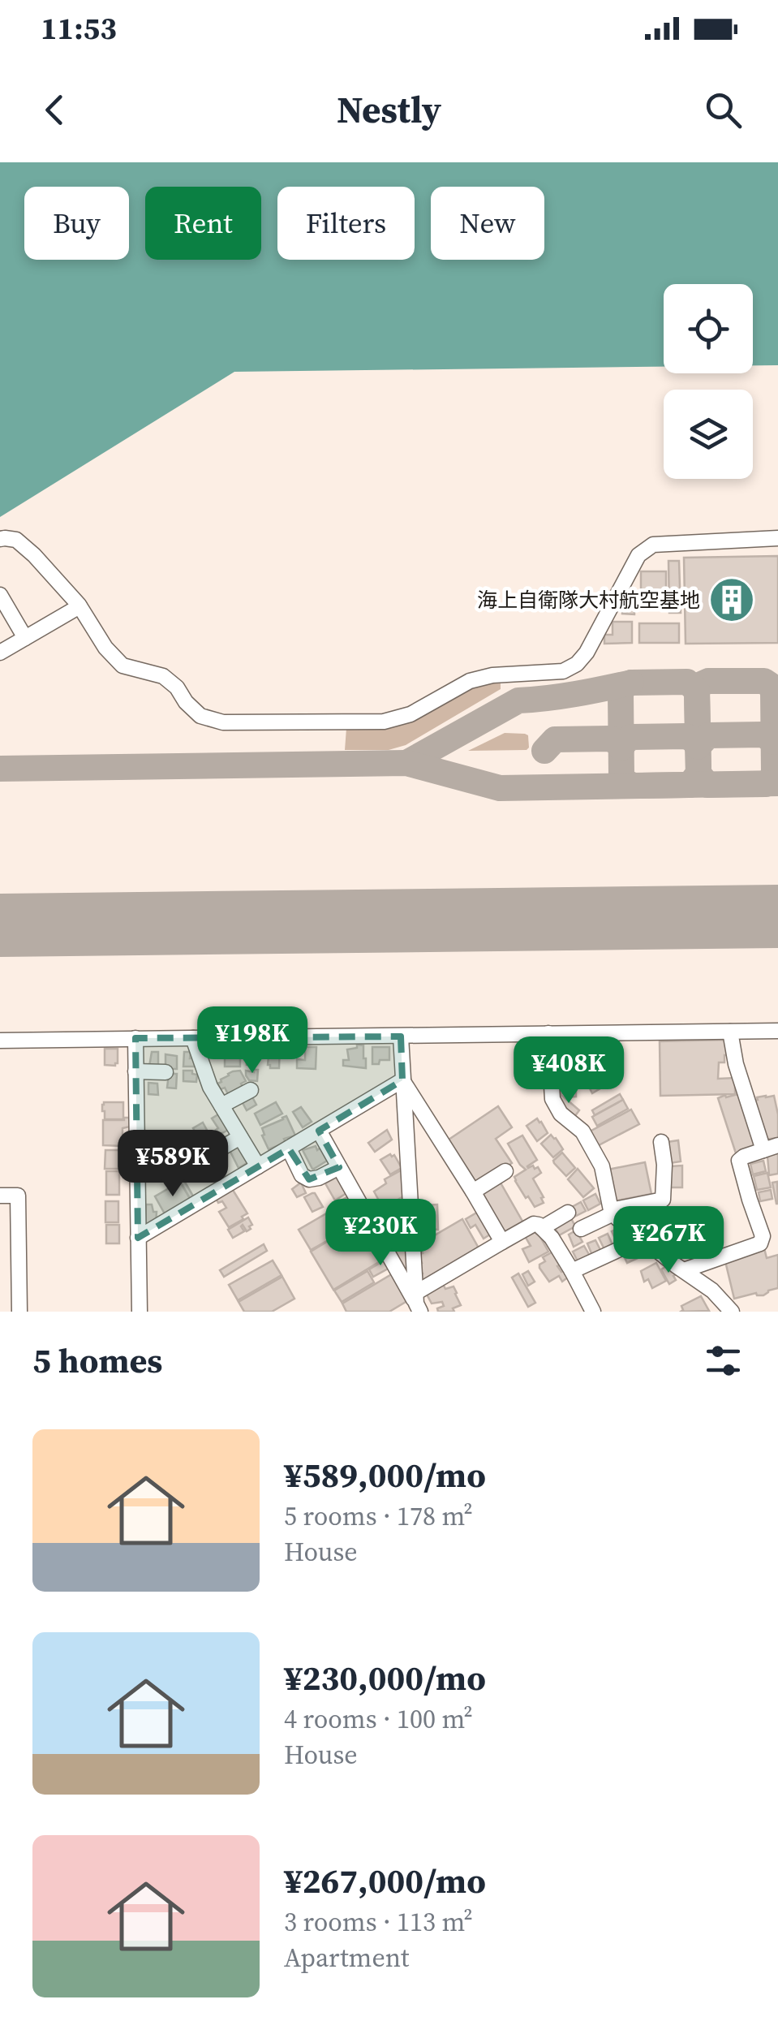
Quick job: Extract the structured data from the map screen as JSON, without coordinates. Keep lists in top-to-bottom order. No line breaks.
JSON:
{"places":{"building":["海上自衛隊大村航空基地"]},"page":{"status":"11:53","header":"Nestly","chip":["Buy","Rent","Filters","New"],"price":["¥198K","¥408K","¥589K","¥230K","¥267K"],"heading":"5 homes","list":[{"name":"¥589,000/mo","note":"5 rooms · 178 m² · House"},{"name":"¥230,000/mo","note":"4 rooms · 100 m² · House"},{"name":"¥267,000/mo","note":"3 rooms · 113 m² · Apartment"}]}}
